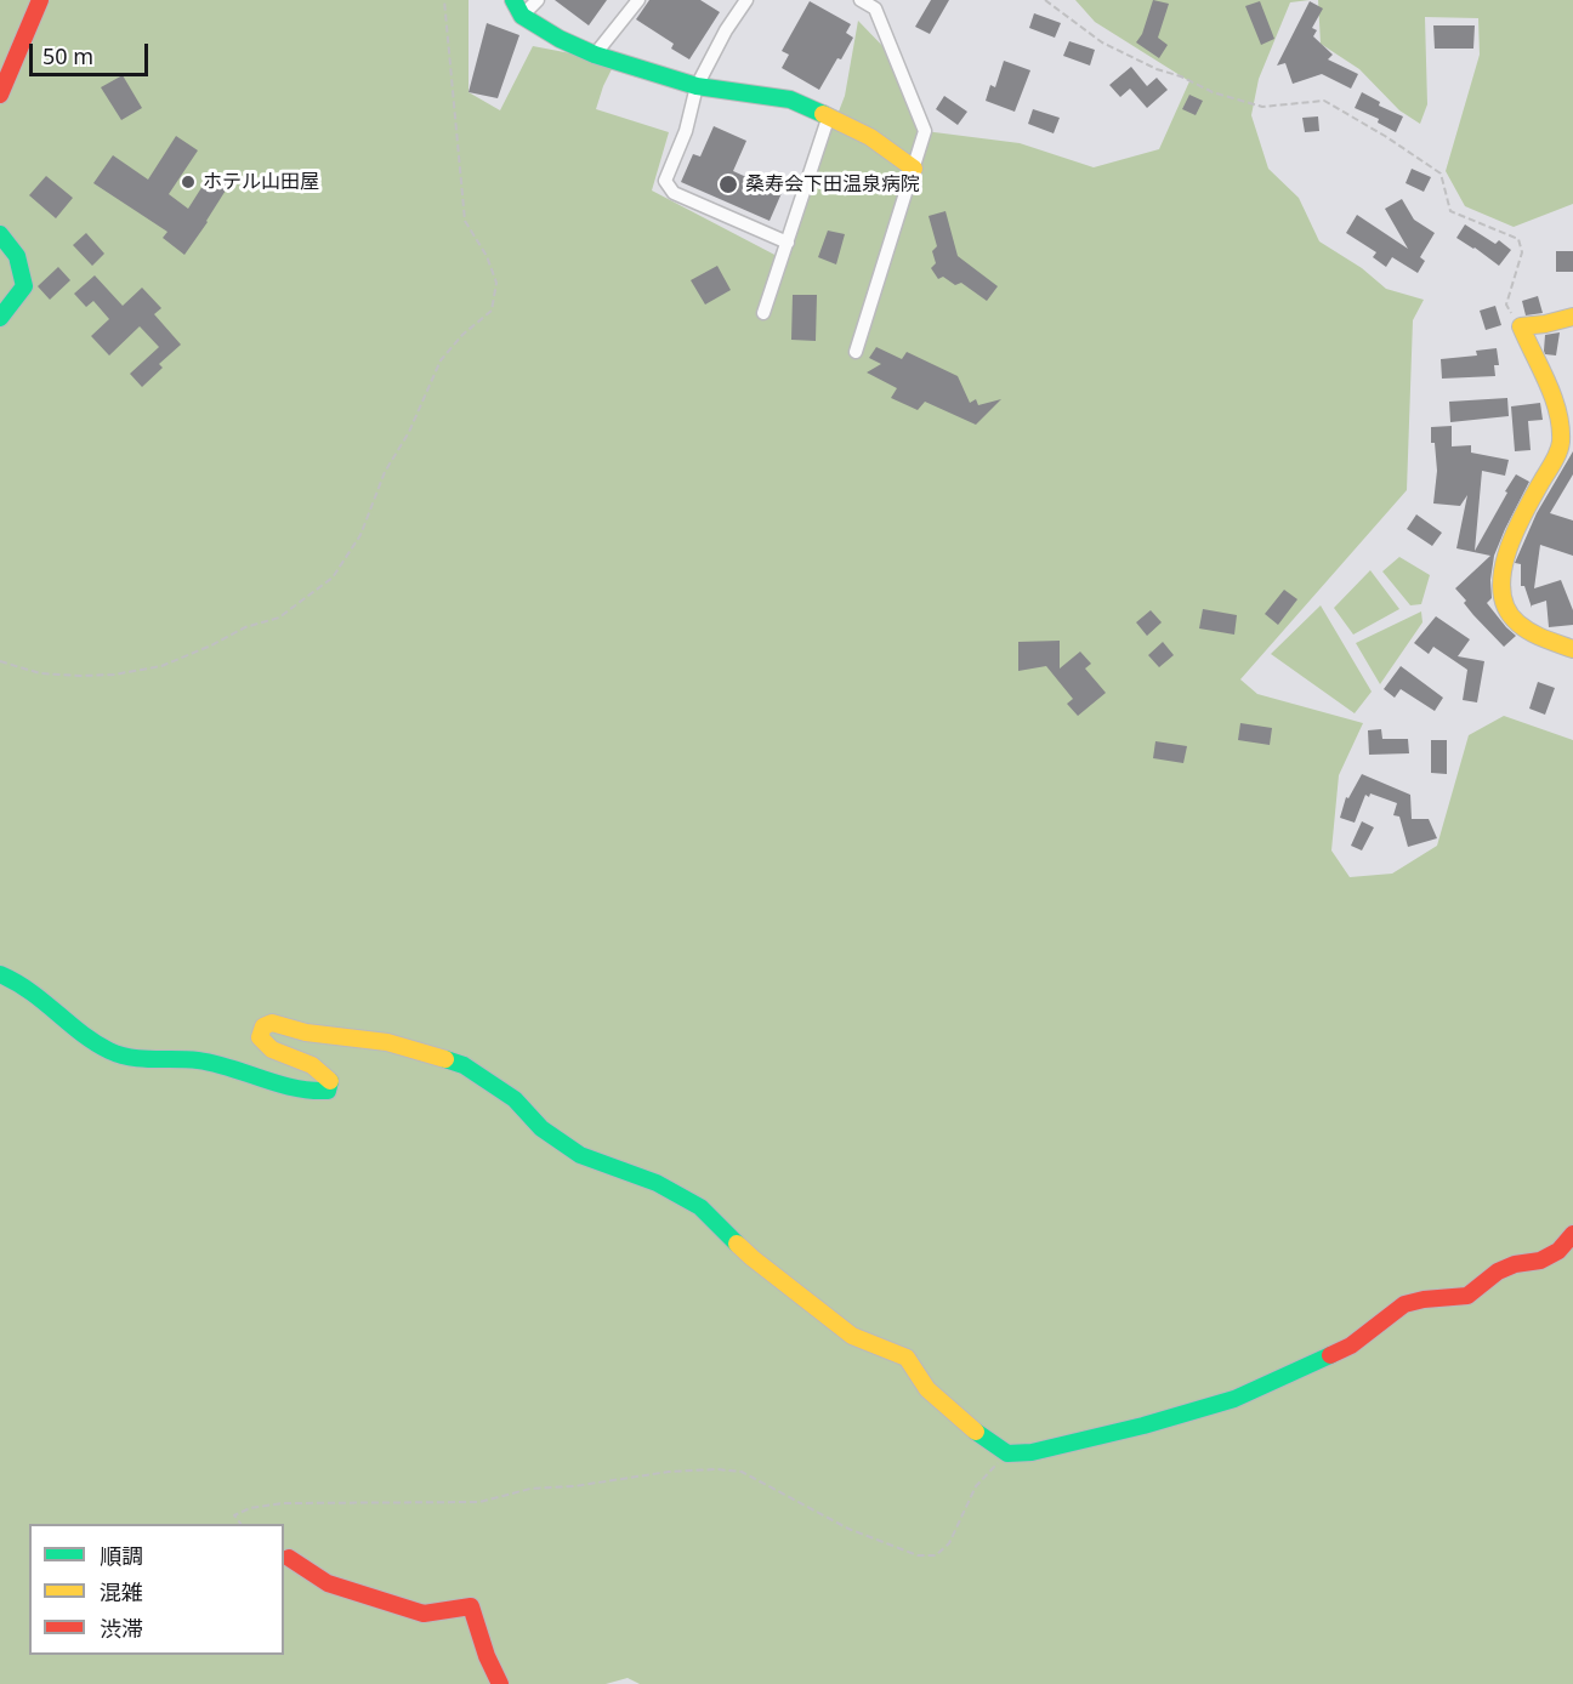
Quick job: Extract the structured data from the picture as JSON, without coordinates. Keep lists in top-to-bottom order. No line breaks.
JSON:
{"places":["ホテル山田屋","桑寿会下田温泉病院"],"legend":["順調","混雑","渋滞"],"scale_bar":"50 m"}
